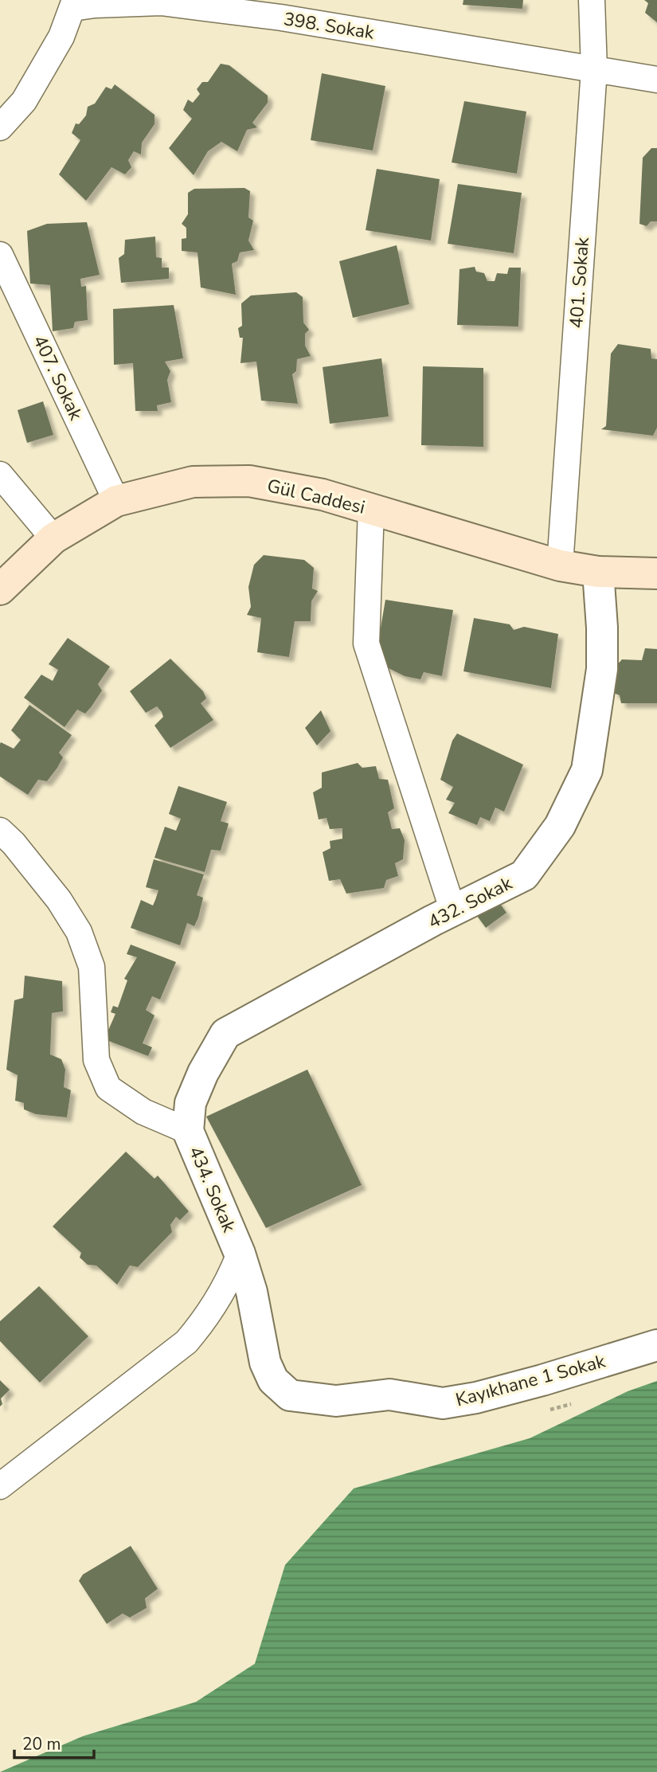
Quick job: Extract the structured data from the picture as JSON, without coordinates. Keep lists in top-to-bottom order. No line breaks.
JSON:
{"streets":{"main road":["Gül Caddesi"],"street":["398. Sokak","401. Sokak","407. Sokak","432. Sokak","434. Sokak","Kayıkhane 1 Sokak"]},"crossings":[["398. Sokak","401. Sokak"],["401. Sokak","Gül Caddesi"],["407. Sokak","Gül Caddesi"],["Gül Caddesi","432. Sokak"],["432. Sokak","434. Sokak"],["434. Sokak","Kayıkhane 1 Sokak"]],"scale_bar":"20 m"}
